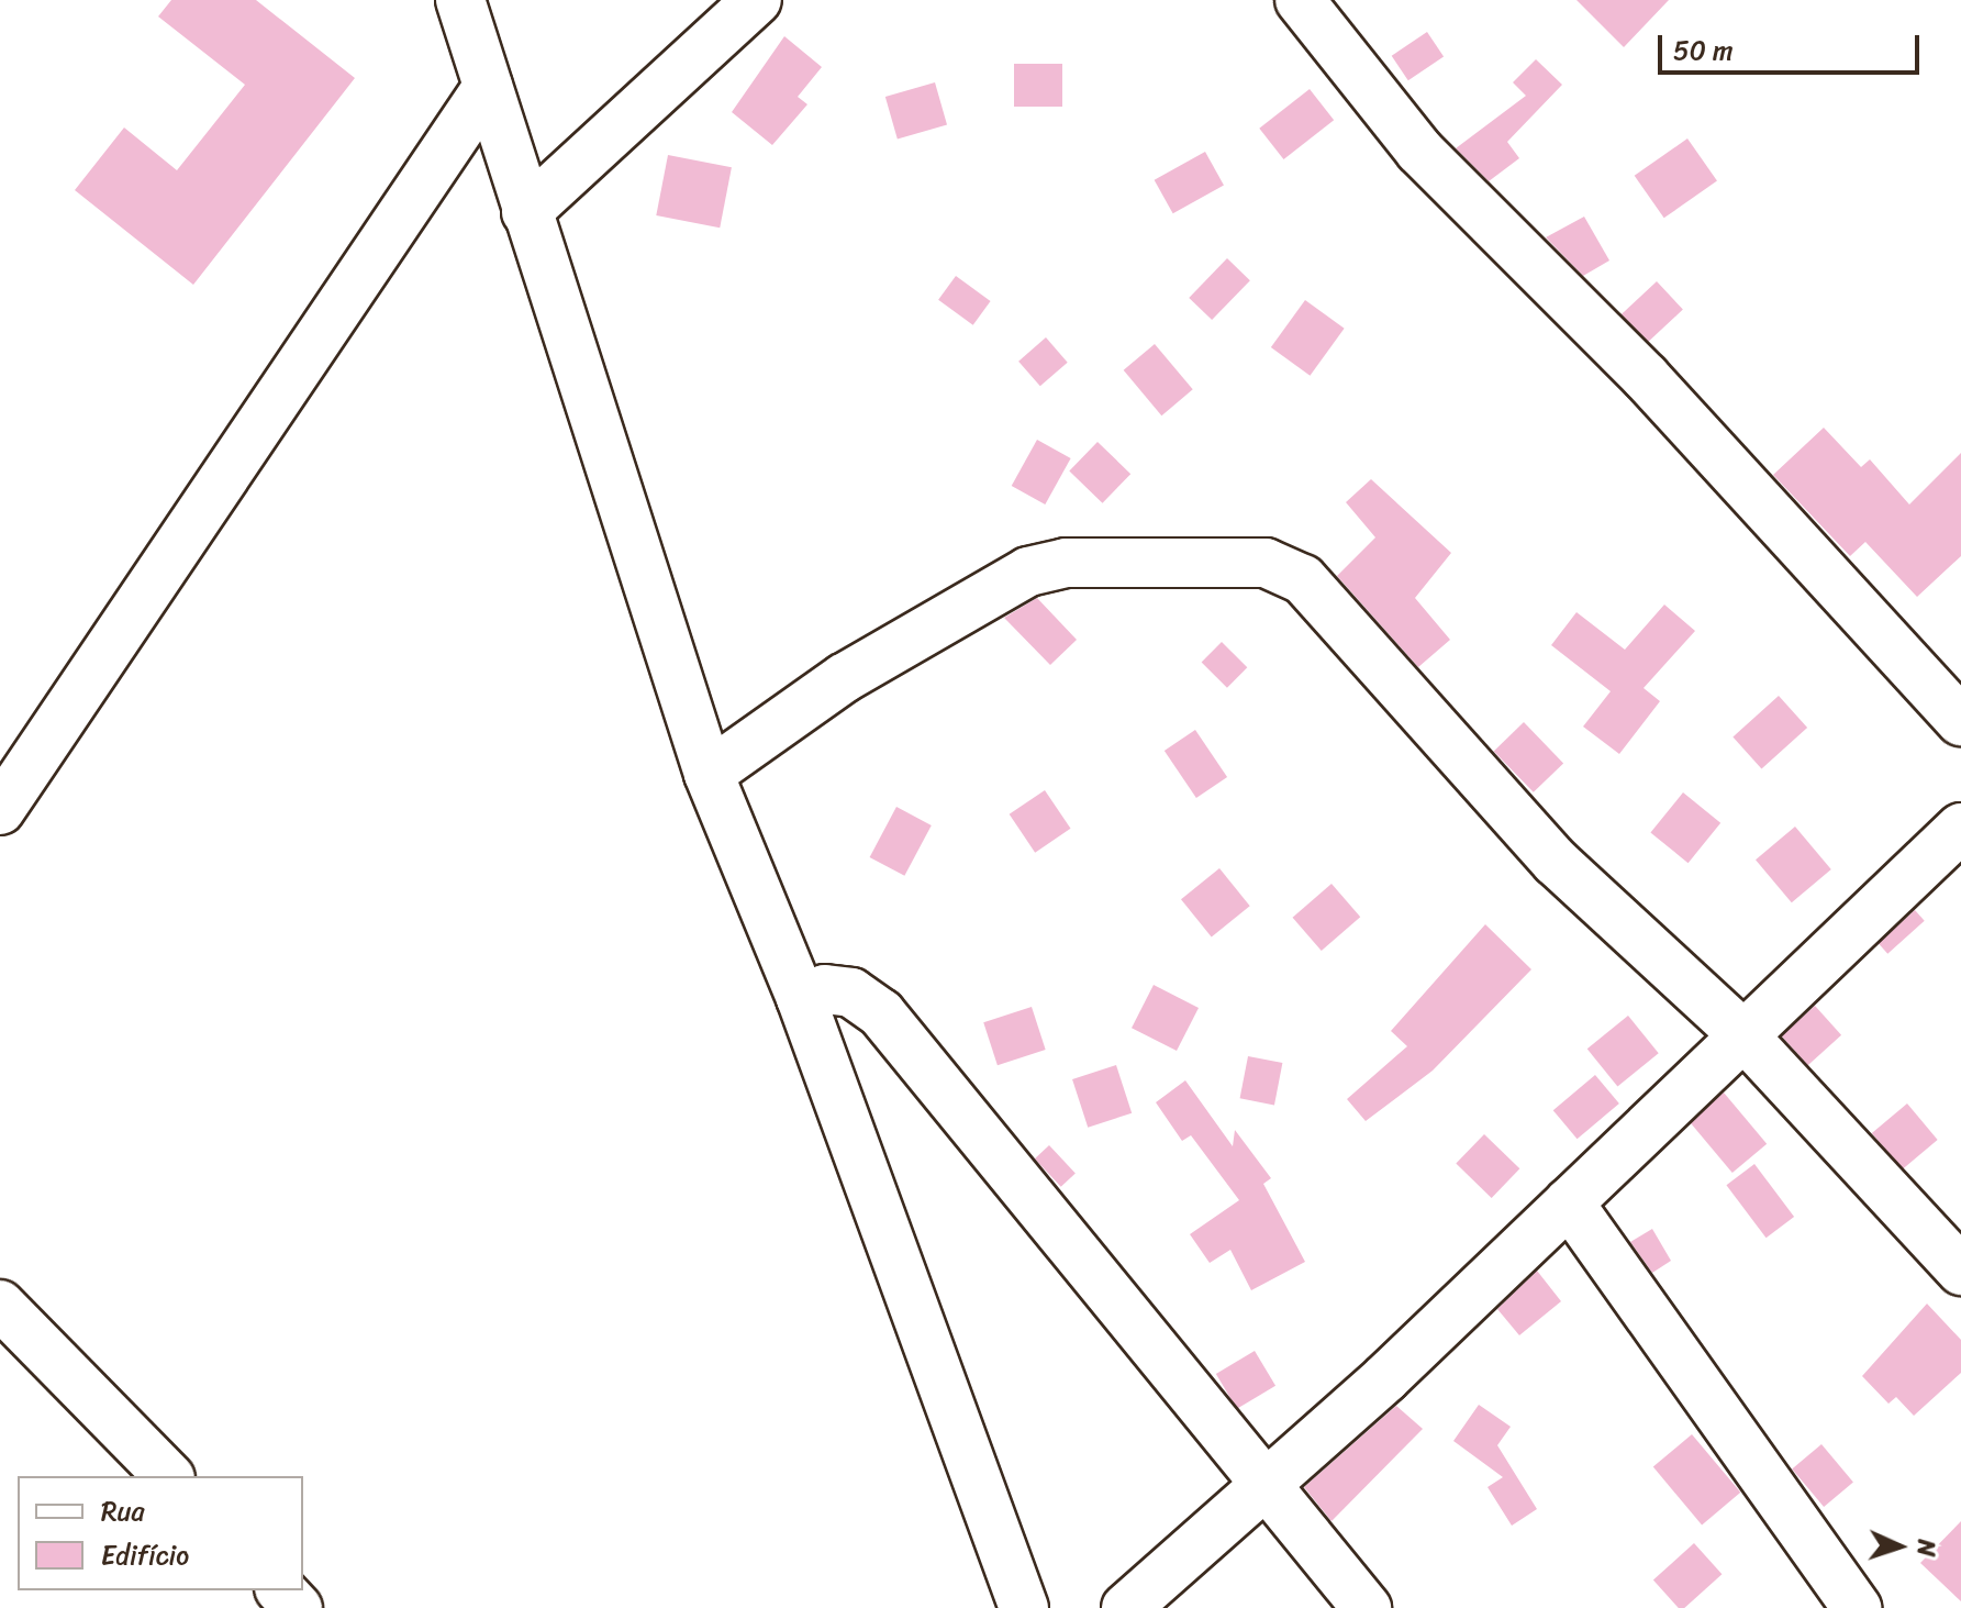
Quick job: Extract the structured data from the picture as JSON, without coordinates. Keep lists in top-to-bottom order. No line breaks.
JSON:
{"legend":["Rua","Edifício"],"scale_bar":"50 m","north":"right"}
